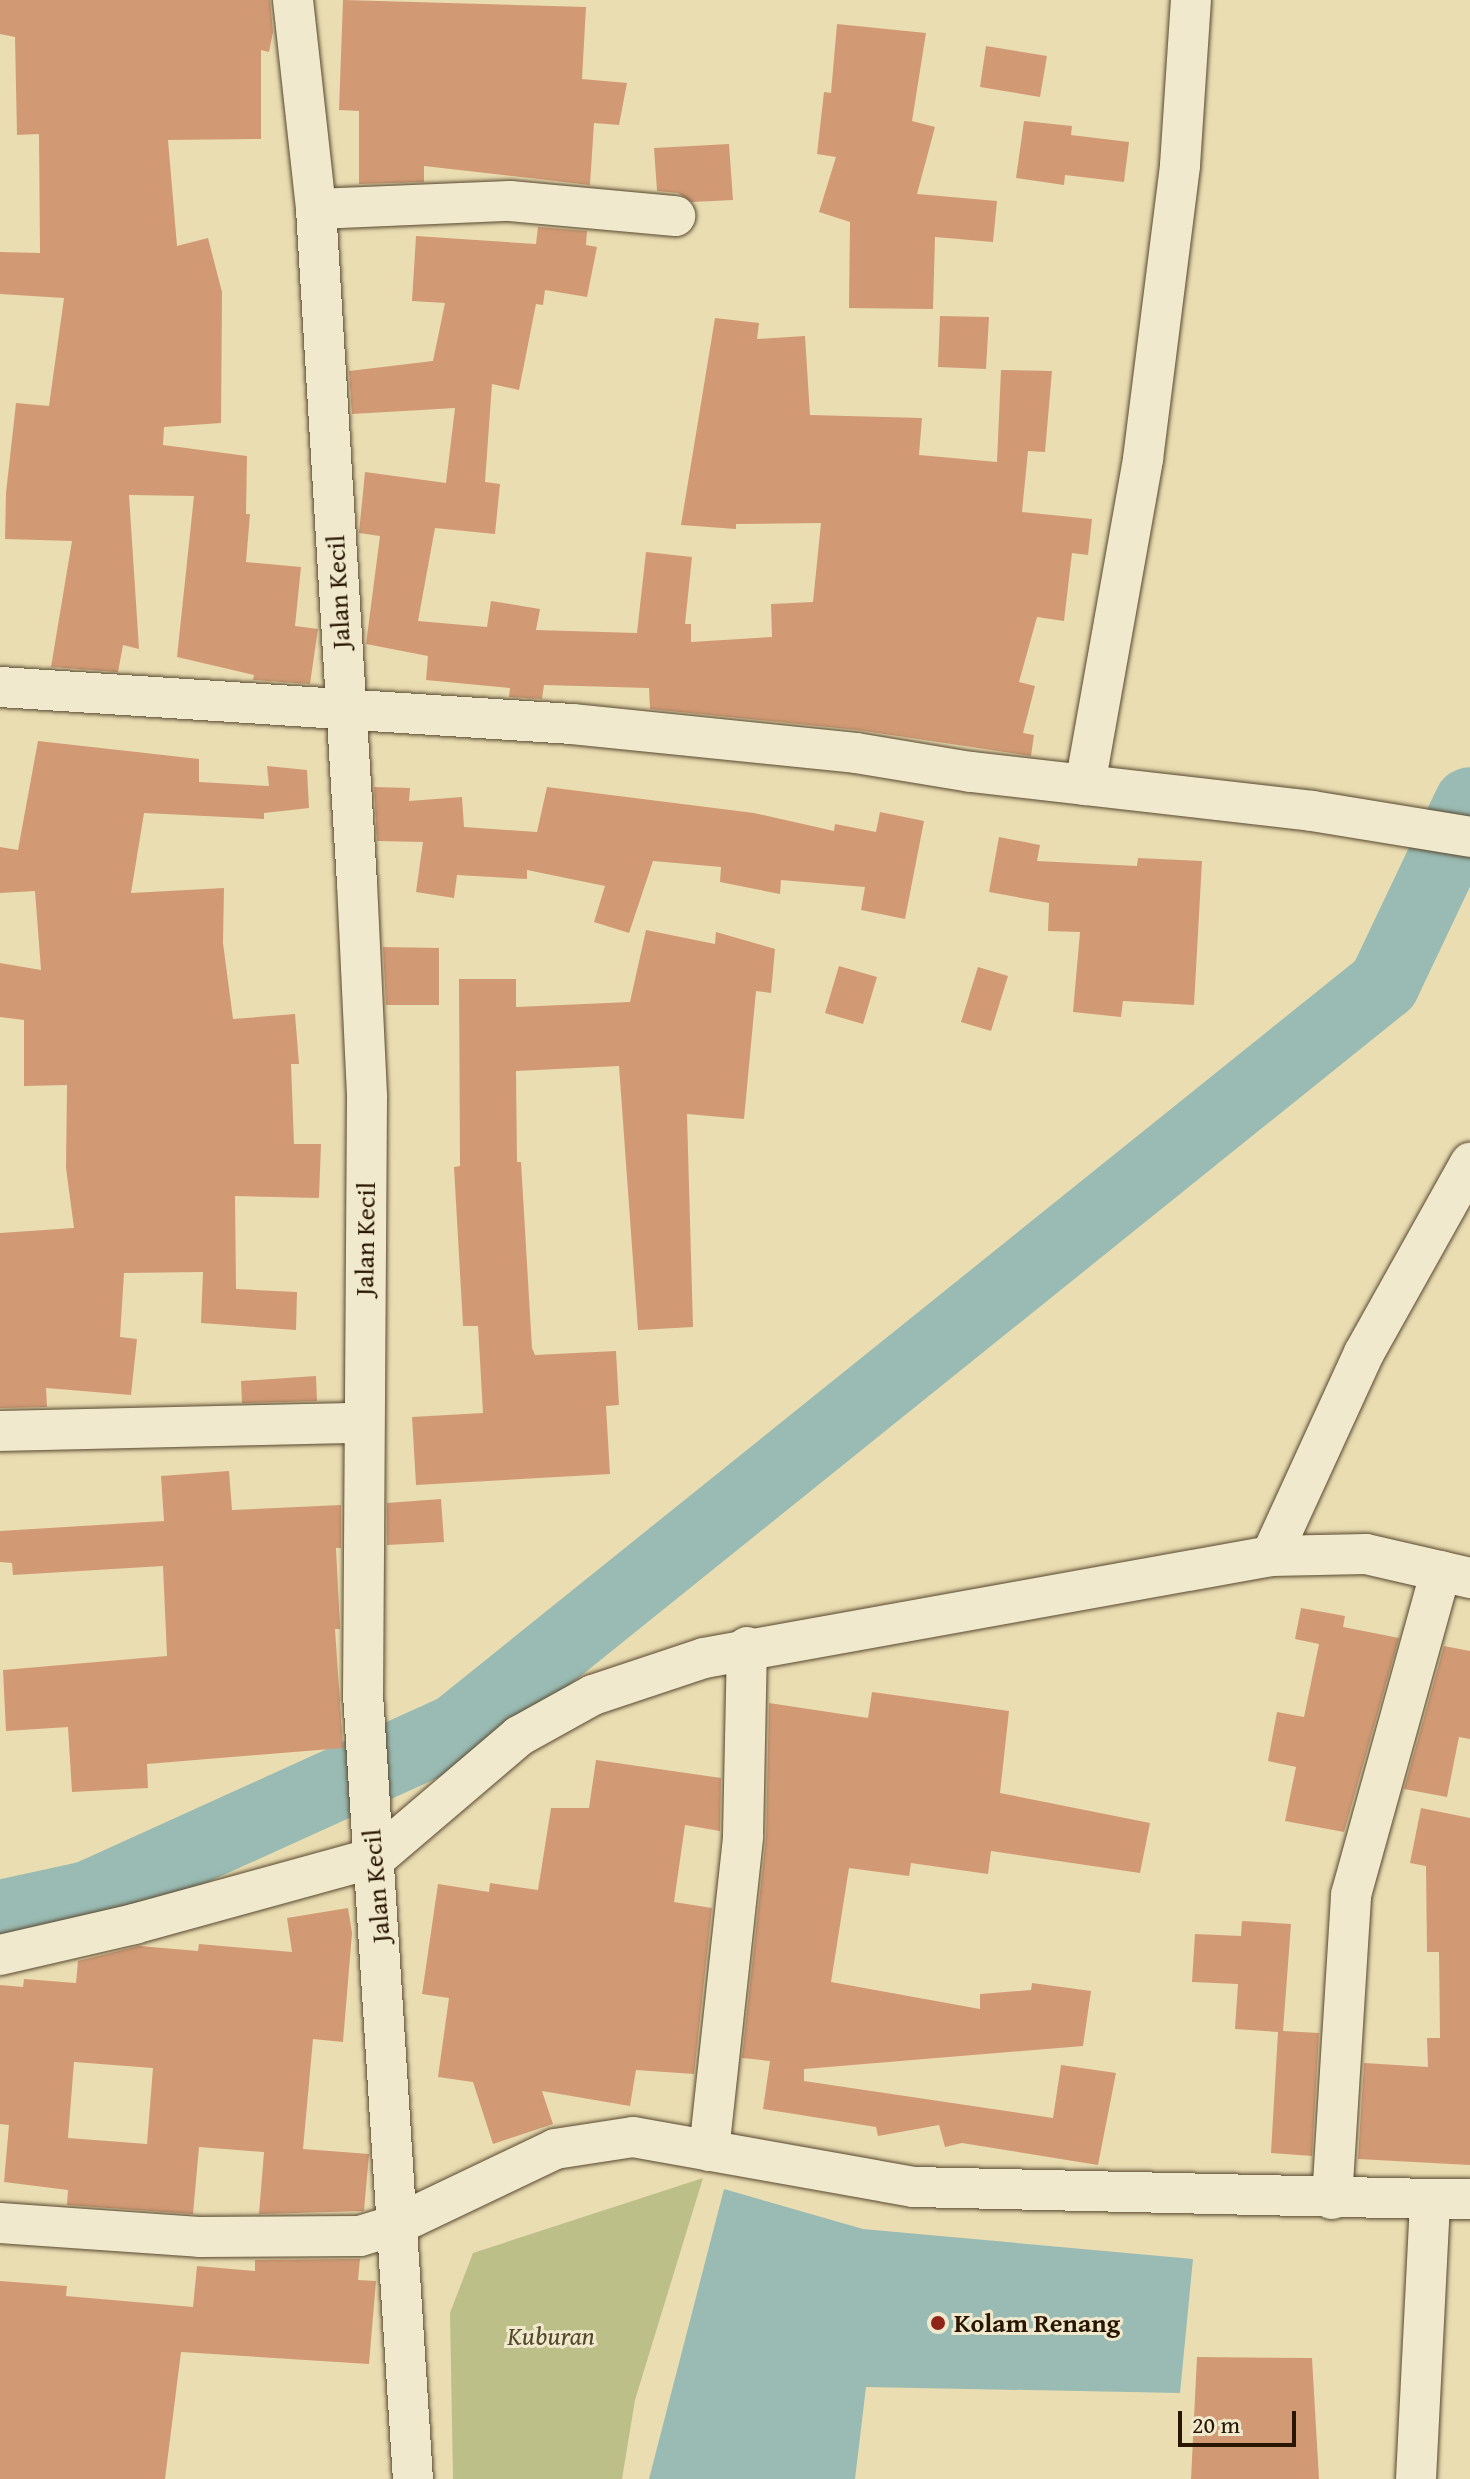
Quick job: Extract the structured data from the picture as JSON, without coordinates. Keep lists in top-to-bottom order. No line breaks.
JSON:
{"streets":{"street":["Jalan Kecil"]},"parks":["Kuburan"],"places":["Kolam Renang"],"scale_bar":"20 m"}
